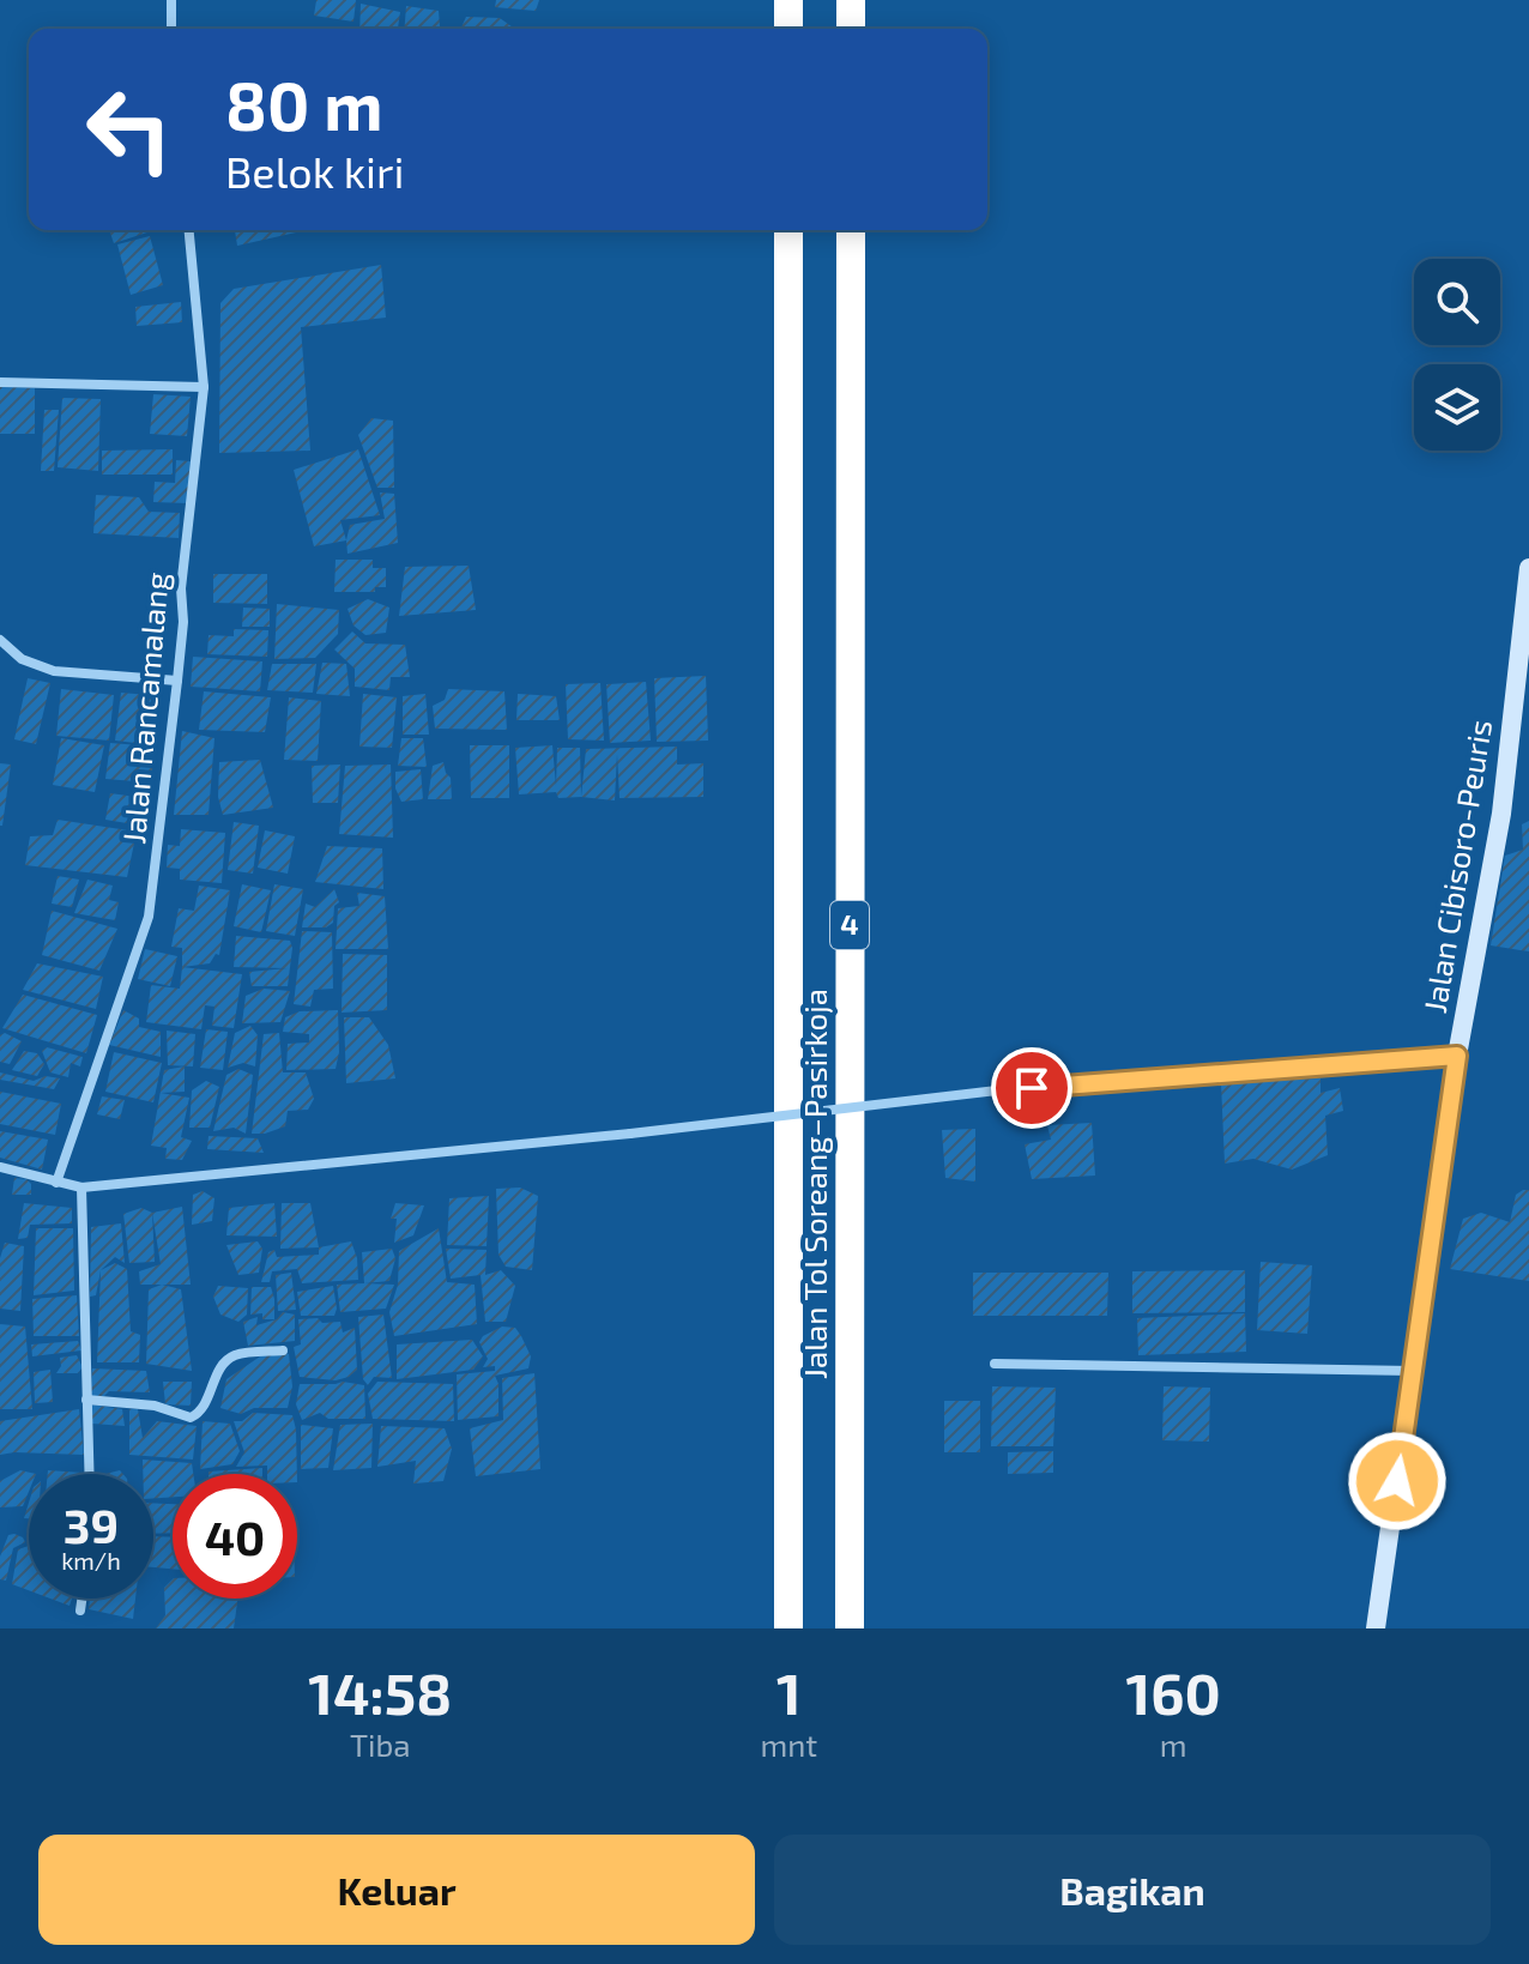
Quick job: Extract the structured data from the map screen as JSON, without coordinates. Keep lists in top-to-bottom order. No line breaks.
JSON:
{"streets":{"highway":["4","Jalan Tol Soreang–Pasirkoja"],"street":["Jalan Rancamalang","Jalan Cibisoro-Peuris"]},"page":{"turn":["80 m","Belok kiri"],"speed":"39 km/h","limit":"40","eta":["14:58","Tiba","1","mnt","160","m"],"buttons":["Keluar","Bagikan"]}}
